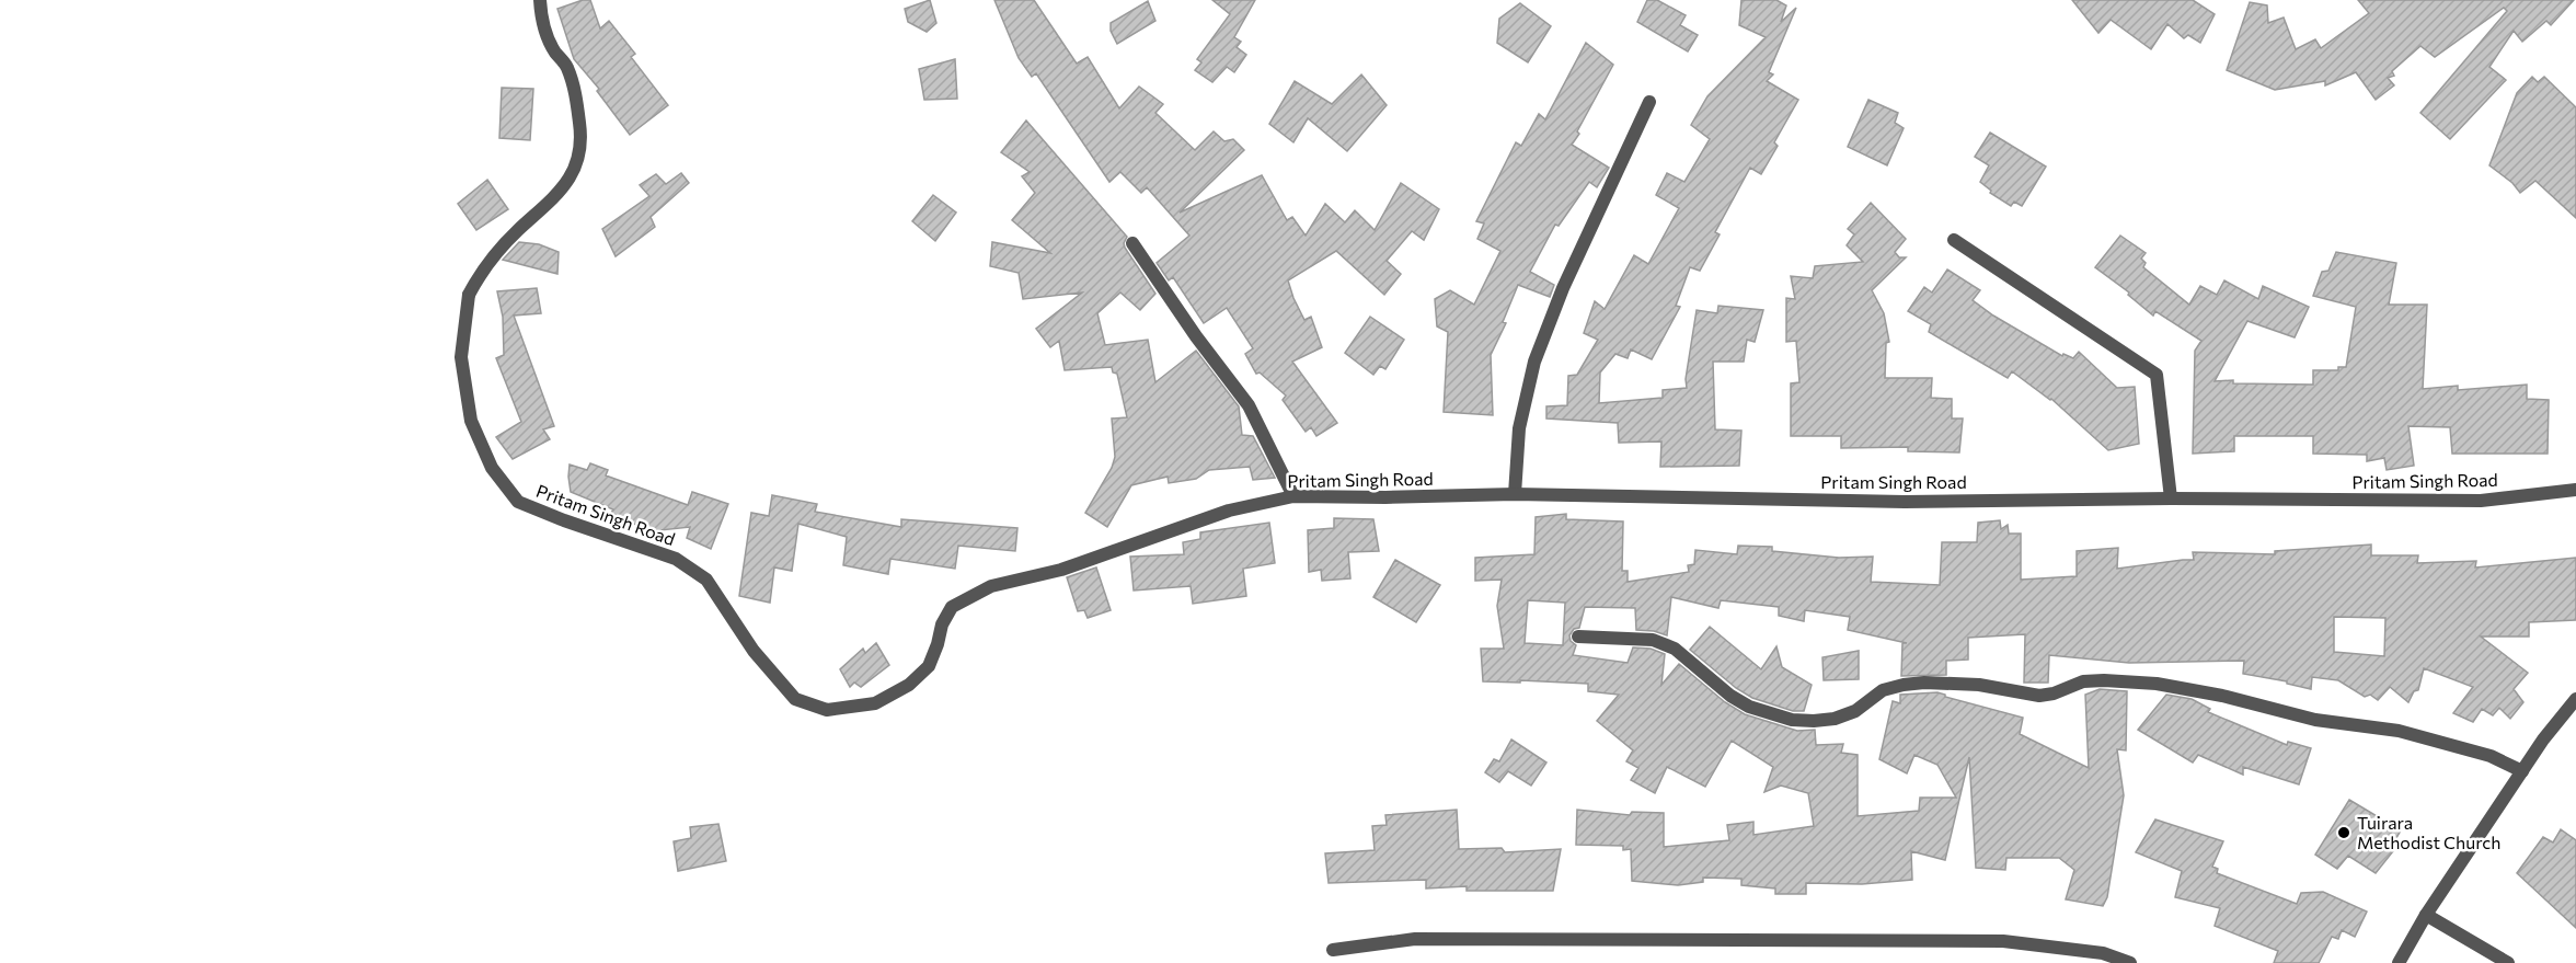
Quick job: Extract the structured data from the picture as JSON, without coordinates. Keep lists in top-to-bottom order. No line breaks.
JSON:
{"streets":{"street":["Pritam Singh Road"]},"places":["Tuirara Methodist Church"]}
